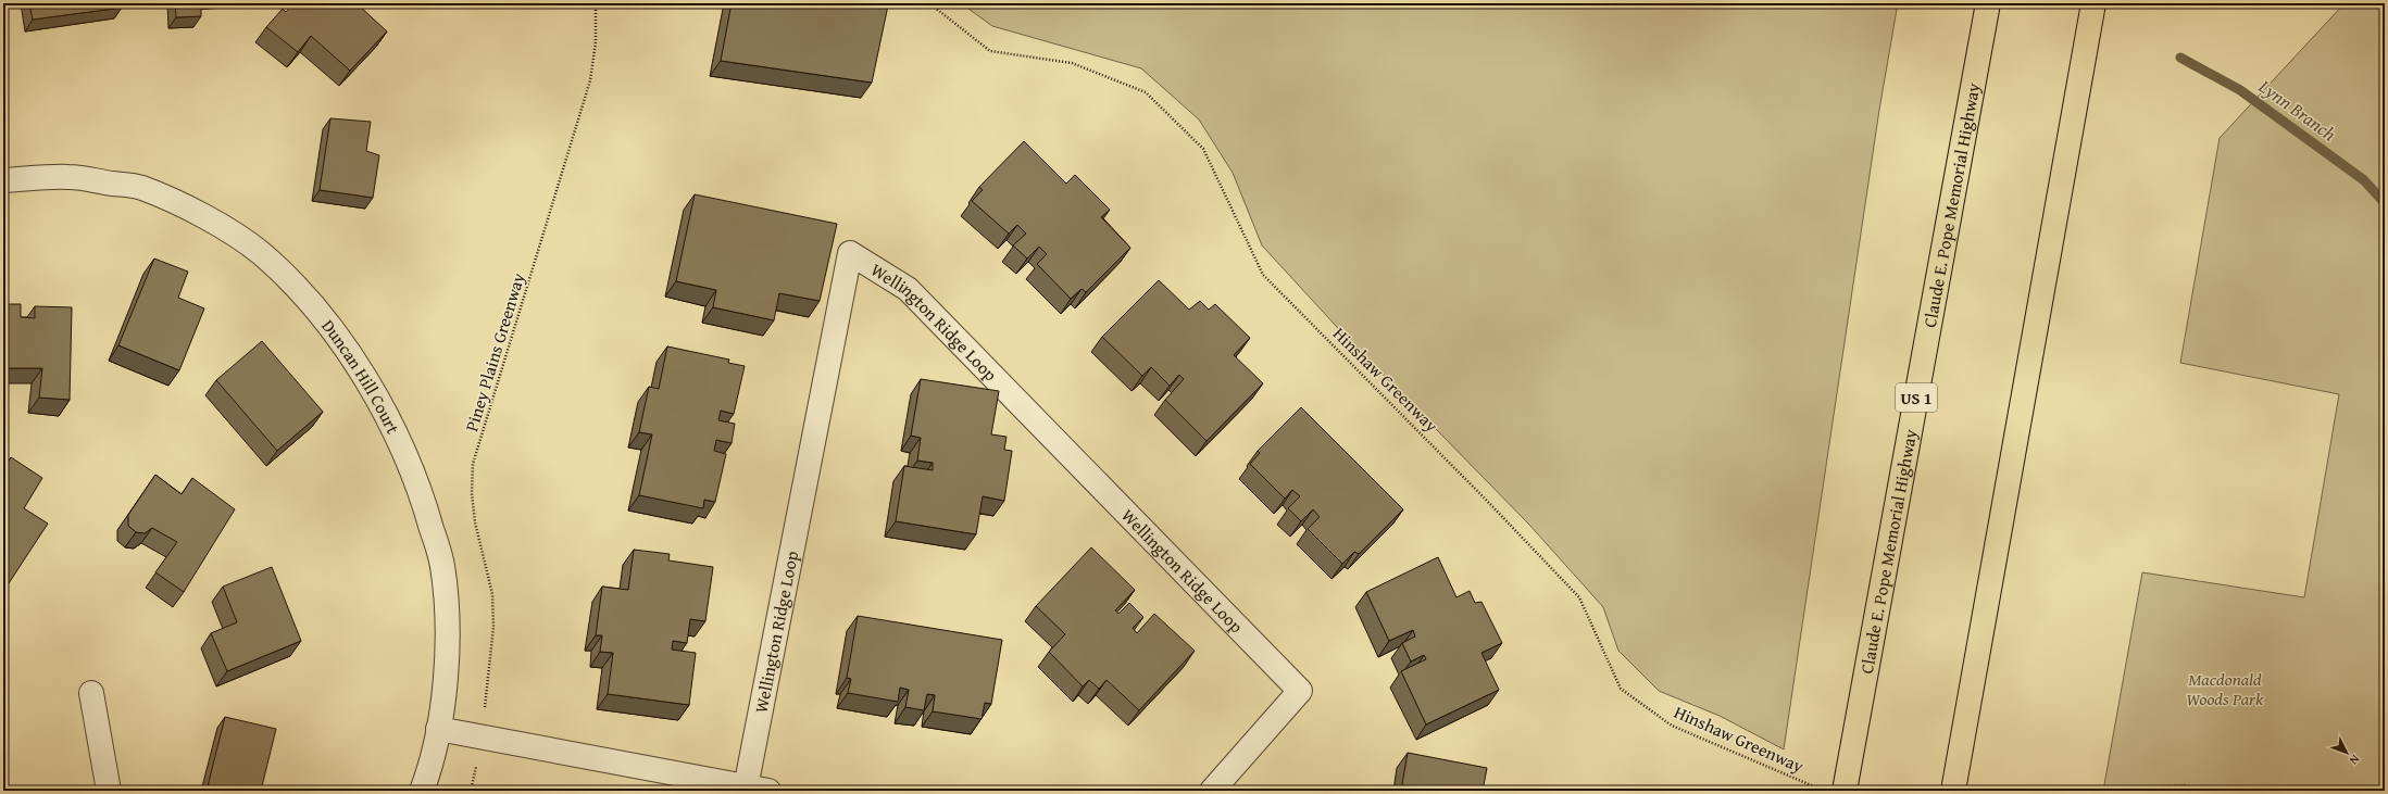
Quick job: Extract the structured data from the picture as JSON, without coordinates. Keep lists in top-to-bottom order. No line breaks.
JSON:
{"streets":{"highway":["Claude E. Pope Memorial Highway","US 1"],"street":["Wellington Ridge Loop","Duncan Hill Court"],"path":["Piney Plains Greenway","Hinshaw Greenway"]},"crossings":[["Wellington Ridge Loop","Duncan Hill Court"]],"water":["Lynn Branch"],"parks":["Macdonald Woods Park"],"north":"bottom right"}
